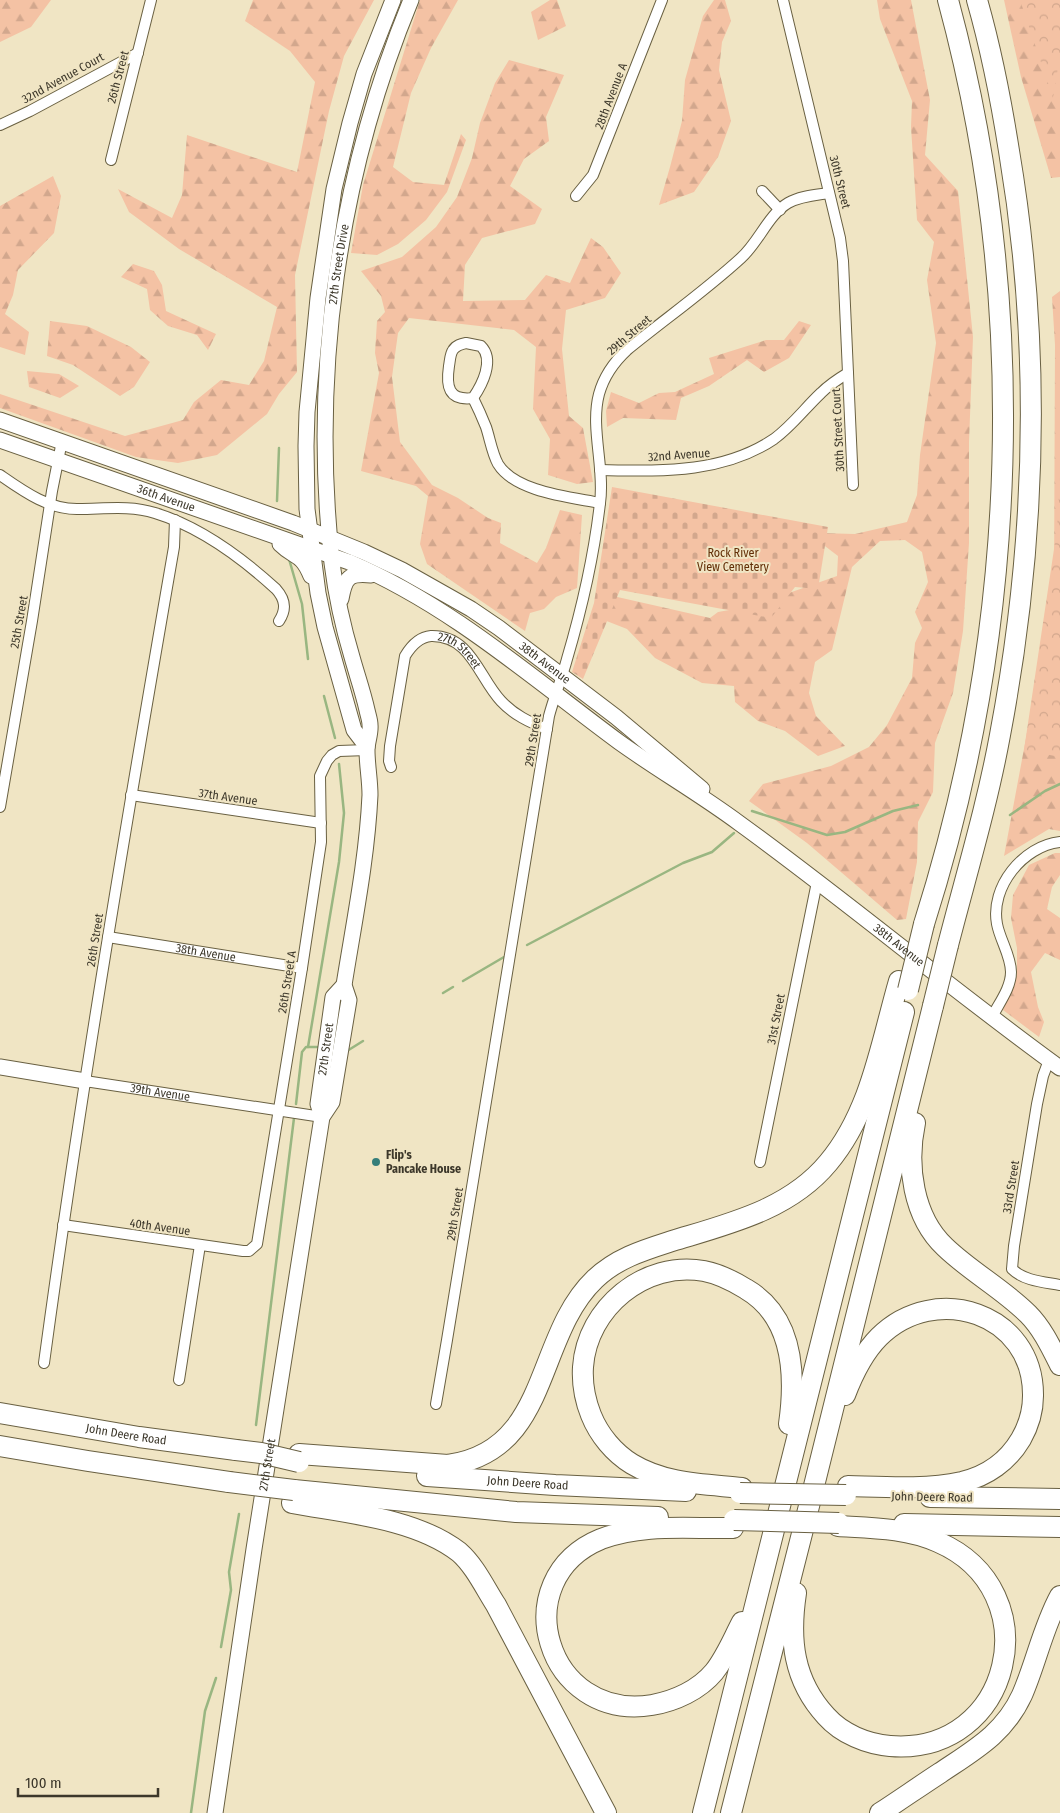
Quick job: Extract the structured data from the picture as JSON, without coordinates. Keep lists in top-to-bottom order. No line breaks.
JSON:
{"streets":{"highway":["John Deere Road"],"main road":["27th Street Drive","36th Avenue","27th Street","38th Avenue","39th Avenue"],"street":["26th Street","32nd Avenue Court","28th Avenue A","30th Street","29th Street","30th Street Court","32nd Avenue","25th Street","37th Avenue","26th Street A","31st Street","33rd Street","40th Avenue"]},"crossings":[["26th Street","32nd Avenue Court"],["26th Street","36th Avenue"],["26th Street","38th Avenue"],["26th Street","37th Avenue"],["26th Street","39th Avenue"],["26th Street","40th Avenue"],["30th Street","29th Street"],["30th Street","30th Street Court"],["30th Street","32nd Avenue"],["27th Street Drive","36th Avenue"],["27th Street Drive","27th Street"],["27th Street Drive","38th Avenue"],["29th Street","32nd Avenue"],["29th Street","27th Street"],["29th Street","38th Avenue"],["30th Street Court","32nd Avenue"],["36th Avenue","25th Street"],["36th Avenue","27th Street"],["36th Avenue","38th Avenue"],["27th Street","38th Avenue"],["27th Street","26th Street A"],["27th Street","39th Avenue"],["38th Avenue","26th Street A"],["38th Avenue","31st Street"],["38th Avenue","33rd Street"],["37th Avenue","26th Street A"],["26th Street A","39th Avenue"],["26th Street A","40th Avenue"]],"parks":["Rock River View Cemetery"],"places":["Flip's Pancake House"],"scale_bar":"100 m"}
